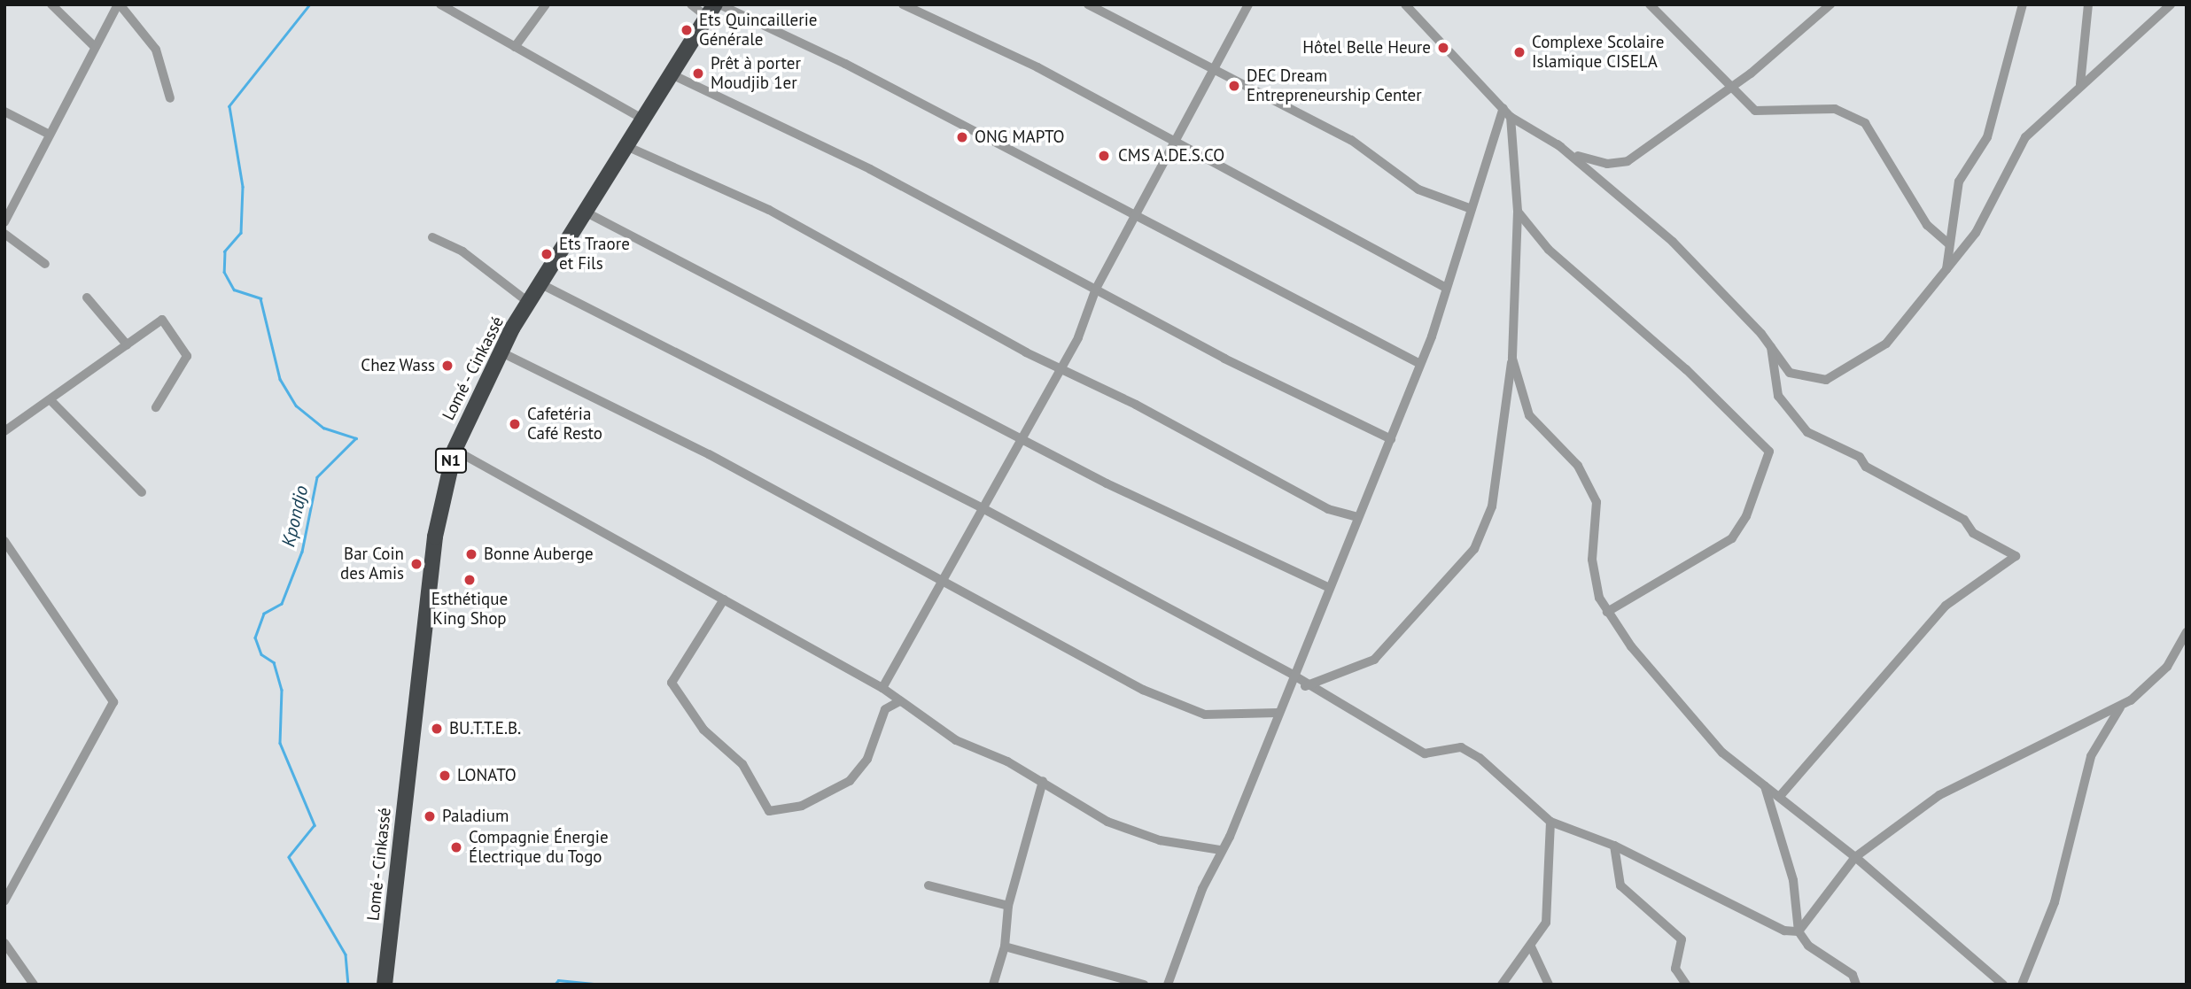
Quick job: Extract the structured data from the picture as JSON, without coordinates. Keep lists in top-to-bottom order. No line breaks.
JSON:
{"streets":{"highway":["Lomé - Cinkassé","N1"]},"water":["Kpondjo"],"places":["Ets Quincaillerie Générale","Hôtel Belle Heure","Complexe Scolaire Islamique CISELA","Prêt à porter Moudjib 1er","DEC Dream Entrepreneurship Center","ONG MAPTO","CMS A.DE.S.CO","Ets Traore et Fils","Chez Wass","Cafetéria Café Resto","Bonne Auberge","Bar Coin des Amis","Esthétique King Shop","BU.T.T.E.B.","LONATO","Paladium","Compagnie Énergie Électrique du Togo"]}
